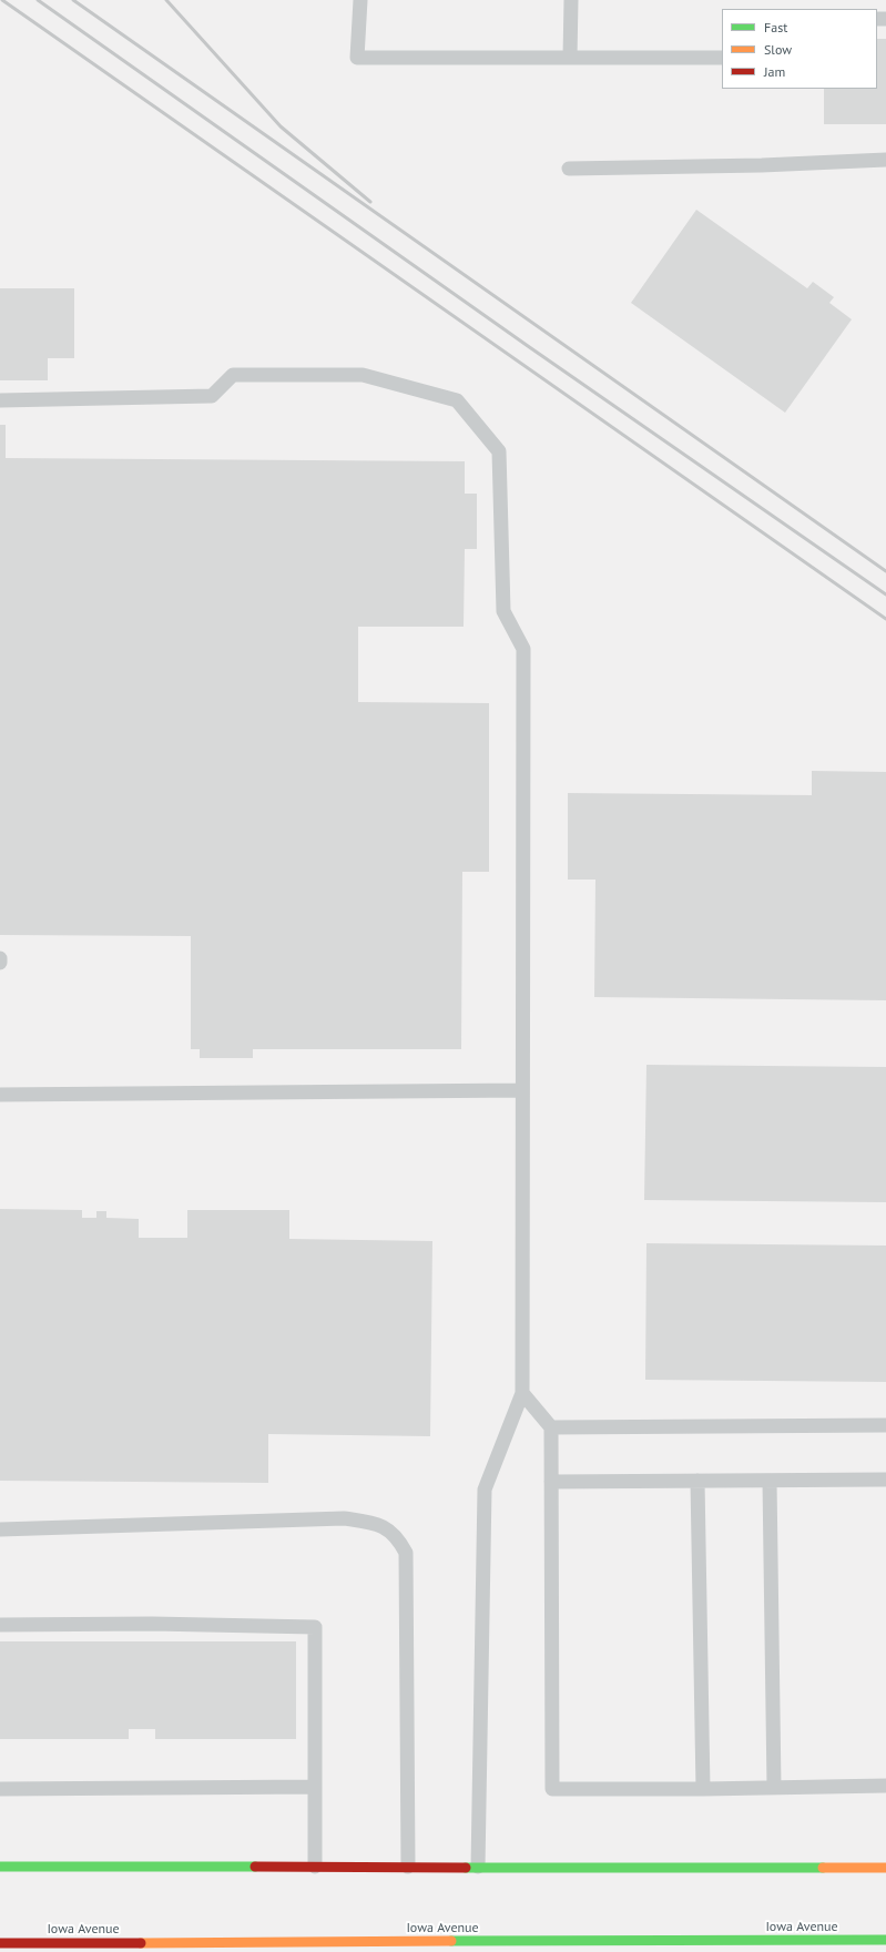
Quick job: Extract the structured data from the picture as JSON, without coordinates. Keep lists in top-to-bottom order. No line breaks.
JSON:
{"streets":{"main road":["Iowa Avenue"]},"legend":["Fast","Slow","Jam"]}
